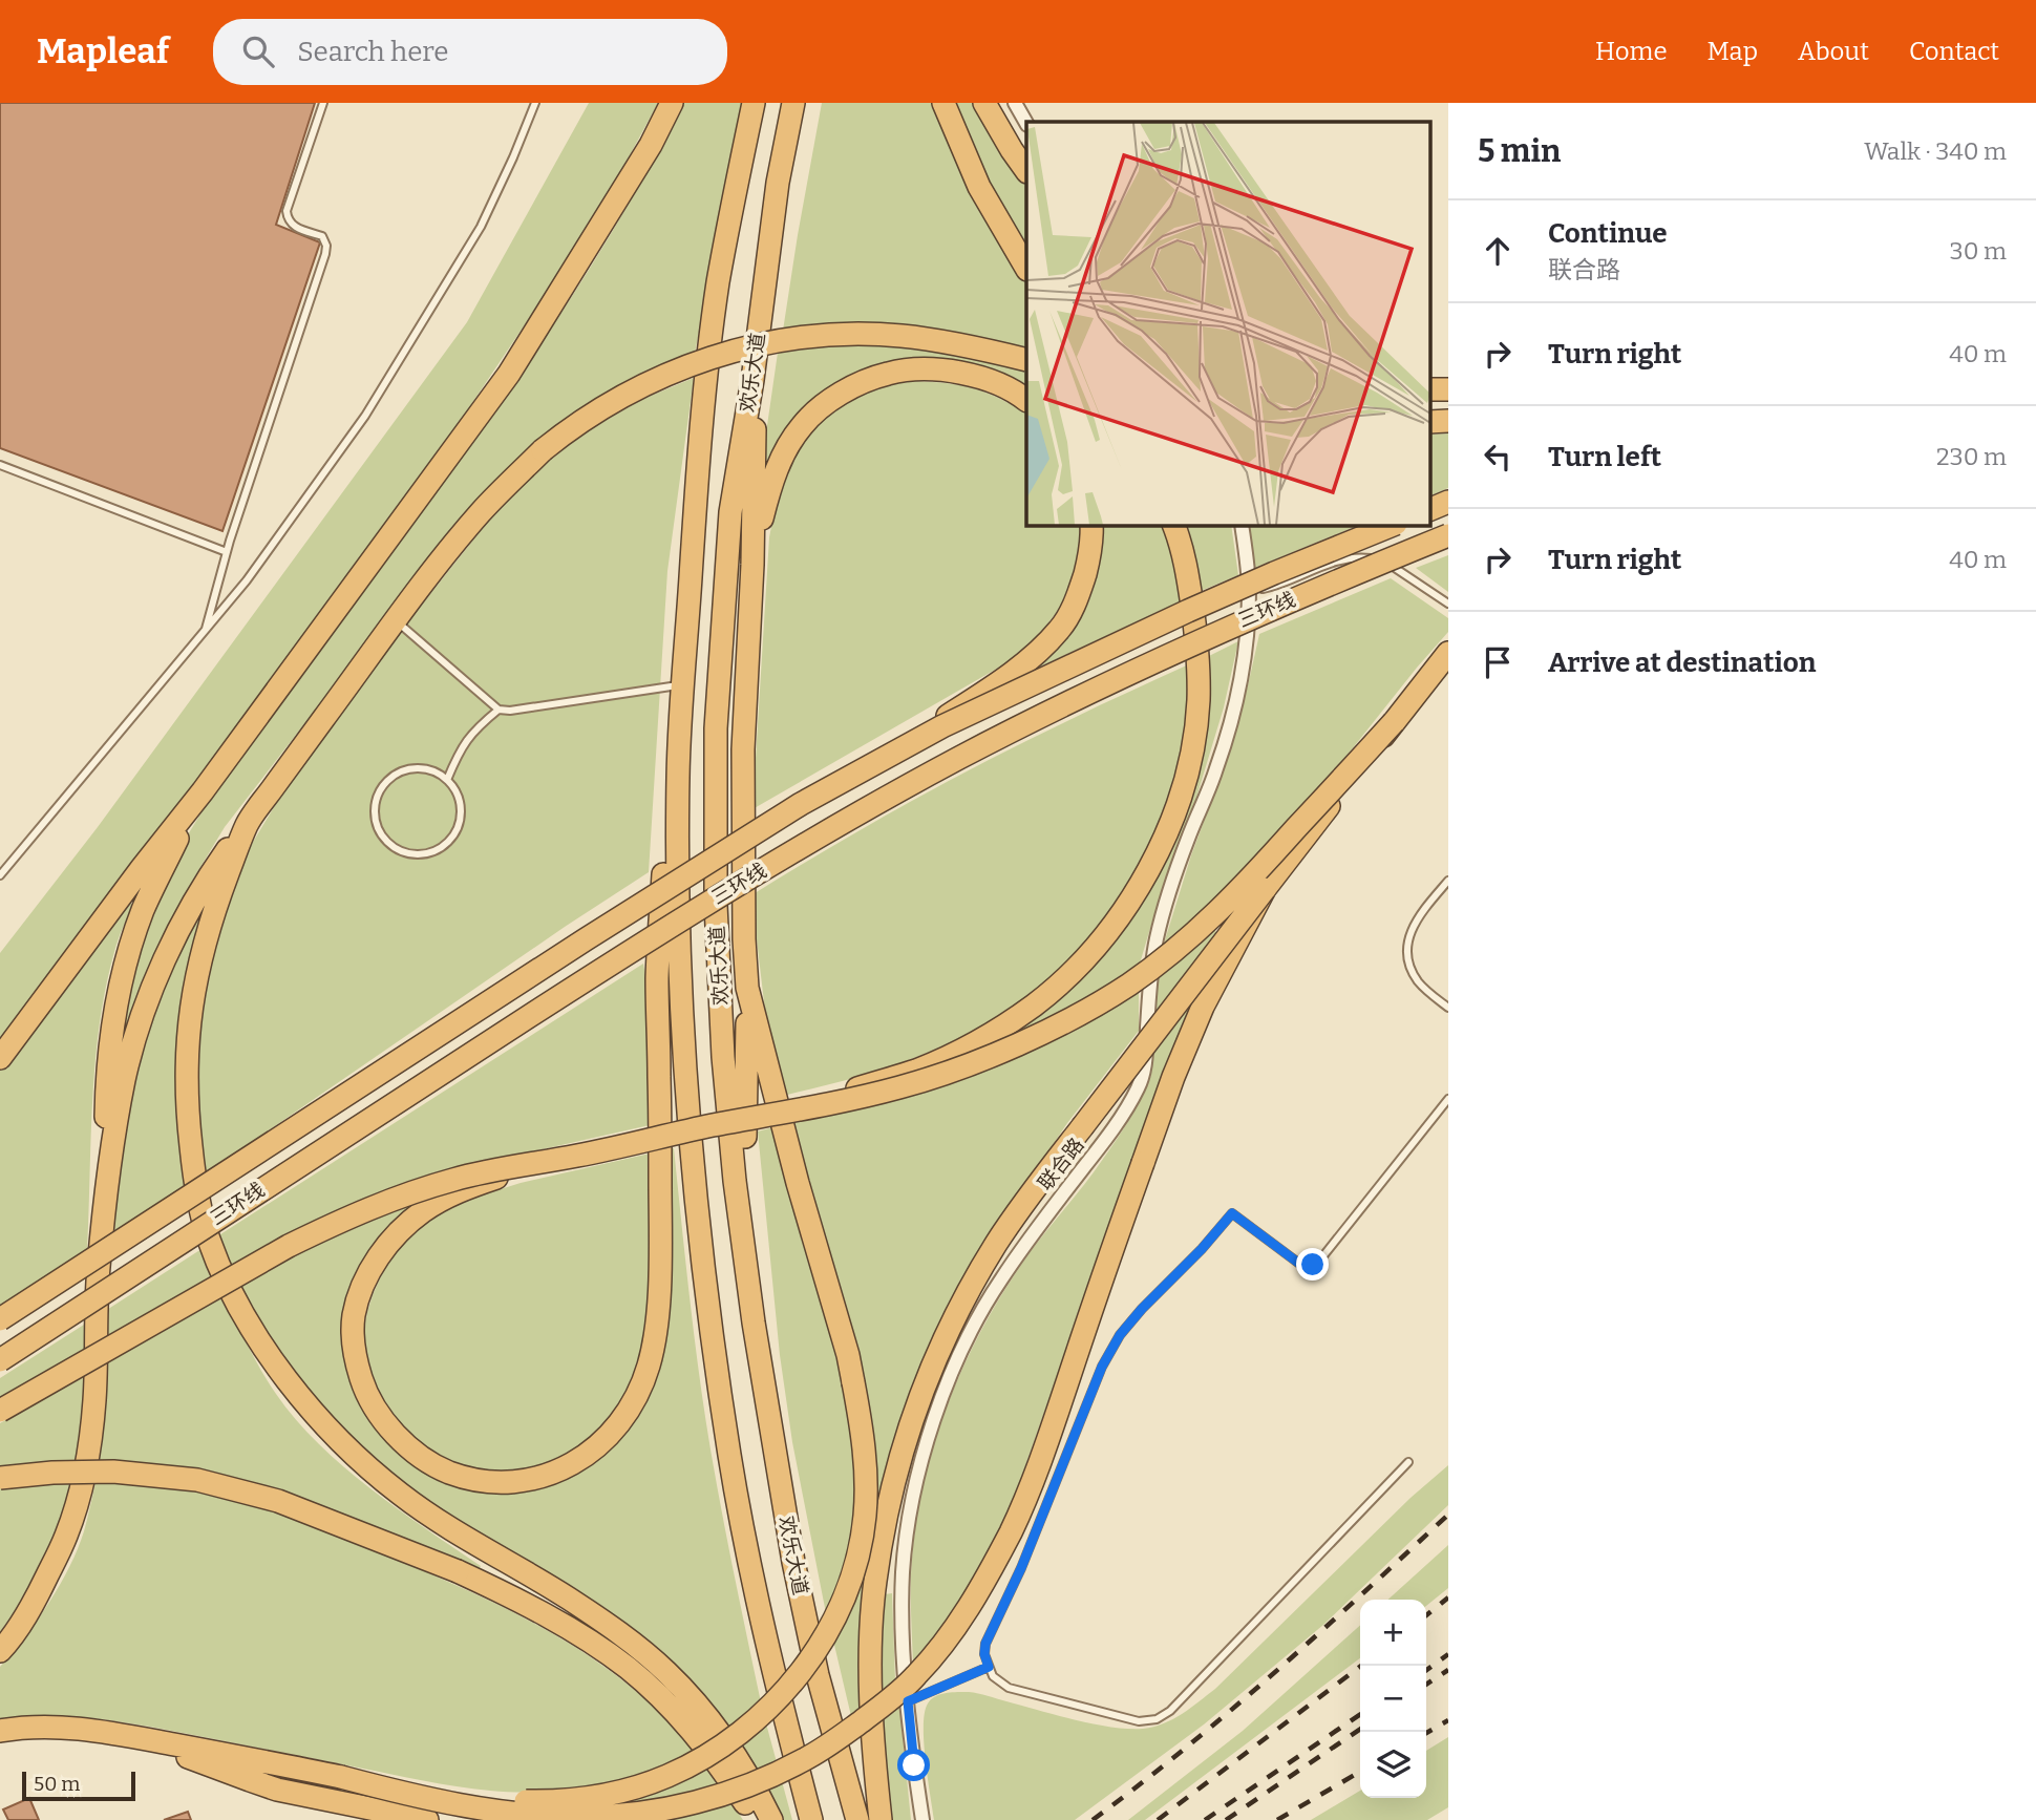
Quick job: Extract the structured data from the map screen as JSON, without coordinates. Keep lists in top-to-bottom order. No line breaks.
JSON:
{"streets":{"highway":["欢乐大道","三环线"],"street":["联合路"]},"scale_bar":"50 m","page":{"header":"Mapleaf","search":"Search here","nav":["Home","Map","About","Contact"],"heading":["5 min","Walk · 340 m"],"list":[["Continue","联合路","30 m"],["Turn right","40 m"],["Turn left","230 m"],["Turn right","40 m"],"Arrive at destination"],"map_buttons":["+","−"],"scale":"50 m"}}
